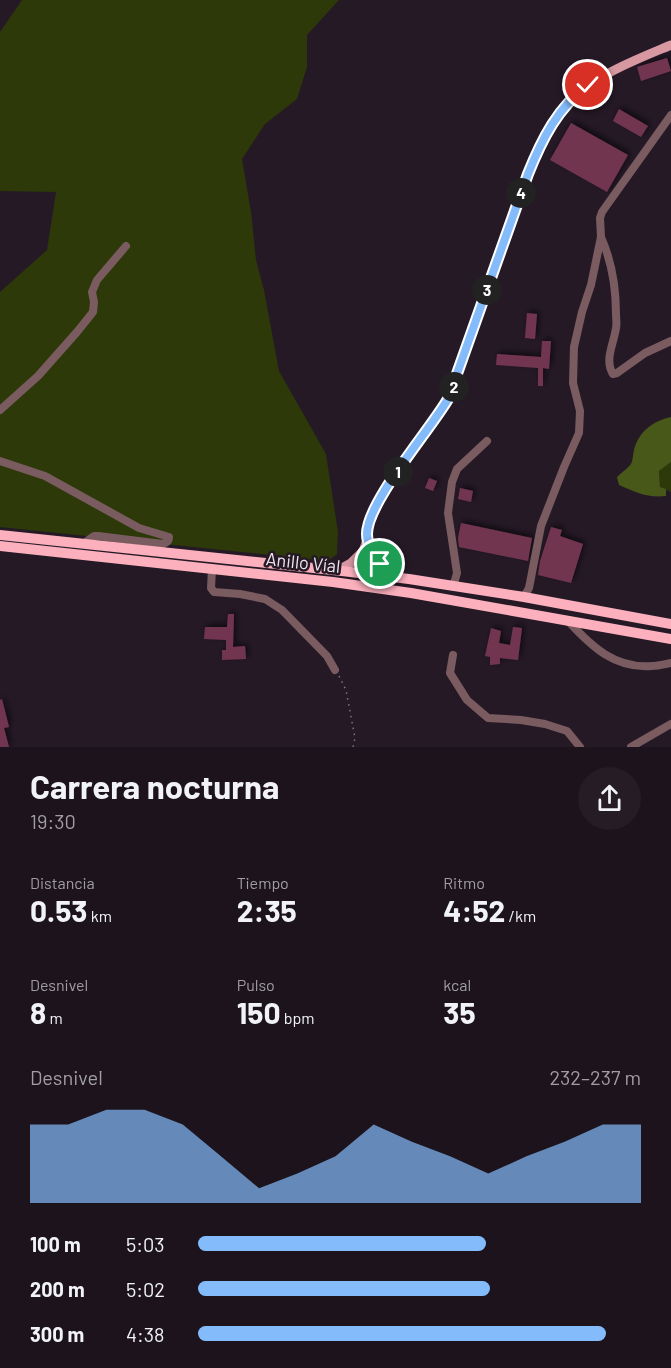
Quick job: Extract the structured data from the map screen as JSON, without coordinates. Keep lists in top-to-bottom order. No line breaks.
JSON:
{"streets":{"highway":["Anillo Víal"]},"page":{"pins":["4","3","2","1"],"heading":["Carrera nocturna","19:30"],"stats":[["Distancia","0.53 km"],["Tiempo","2:35"],["Ritmo","4:52 /km"],["Desnivel","8 m"],["Pulso","150 bpm"],["kcal","35"]],"chart":["Desnivel","232–237 m"],"list":[{"name":"100 m","note":"5:03"},{"name":"200 m","note":"5:02"},{"name":"300 m","note":"4:38"}]}}
